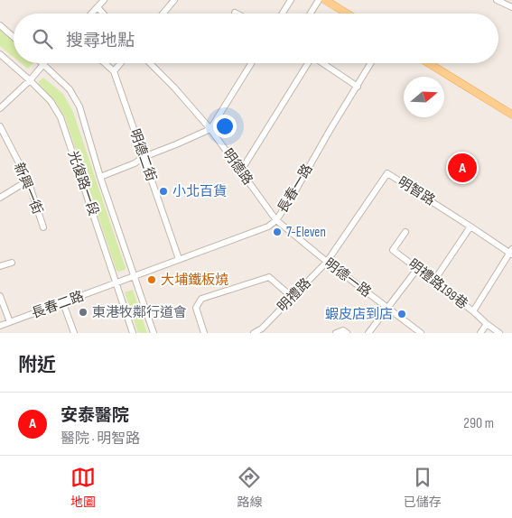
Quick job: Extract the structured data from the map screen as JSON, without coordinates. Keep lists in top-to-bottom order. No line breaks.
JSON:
{"streets":{"street":["明德二街","明德路","光復路一段","新興一街","長春一路","明智路","明德一路","明禮路199巷","明禮路","長春二路"]},"crossings":[["明德二街","長春一路"],["明德路","長春一路"],["明德路","明德一路"],["光復路一段","長春一路"],["光復路一段","長春二路"],["長春一路","明德一路"],["長春一路","長春二路"],["明智路","明德一路"],["明智路","明禮路"],["明德一路","明禮路"]],"places":["小北百貨","7-Eleven","大埔鐵板燒","東港牧鄰行道會","蝦皮店到店"],"north":"right","page":{"search":"搜尋地點","pins":"A","heading":"附近","list":[{"mark":"A","name":"安泰醫院","note":"醫院 · 明智路","value":"290 m"}],"nav":["地圖","路線","已儲存"]}}
